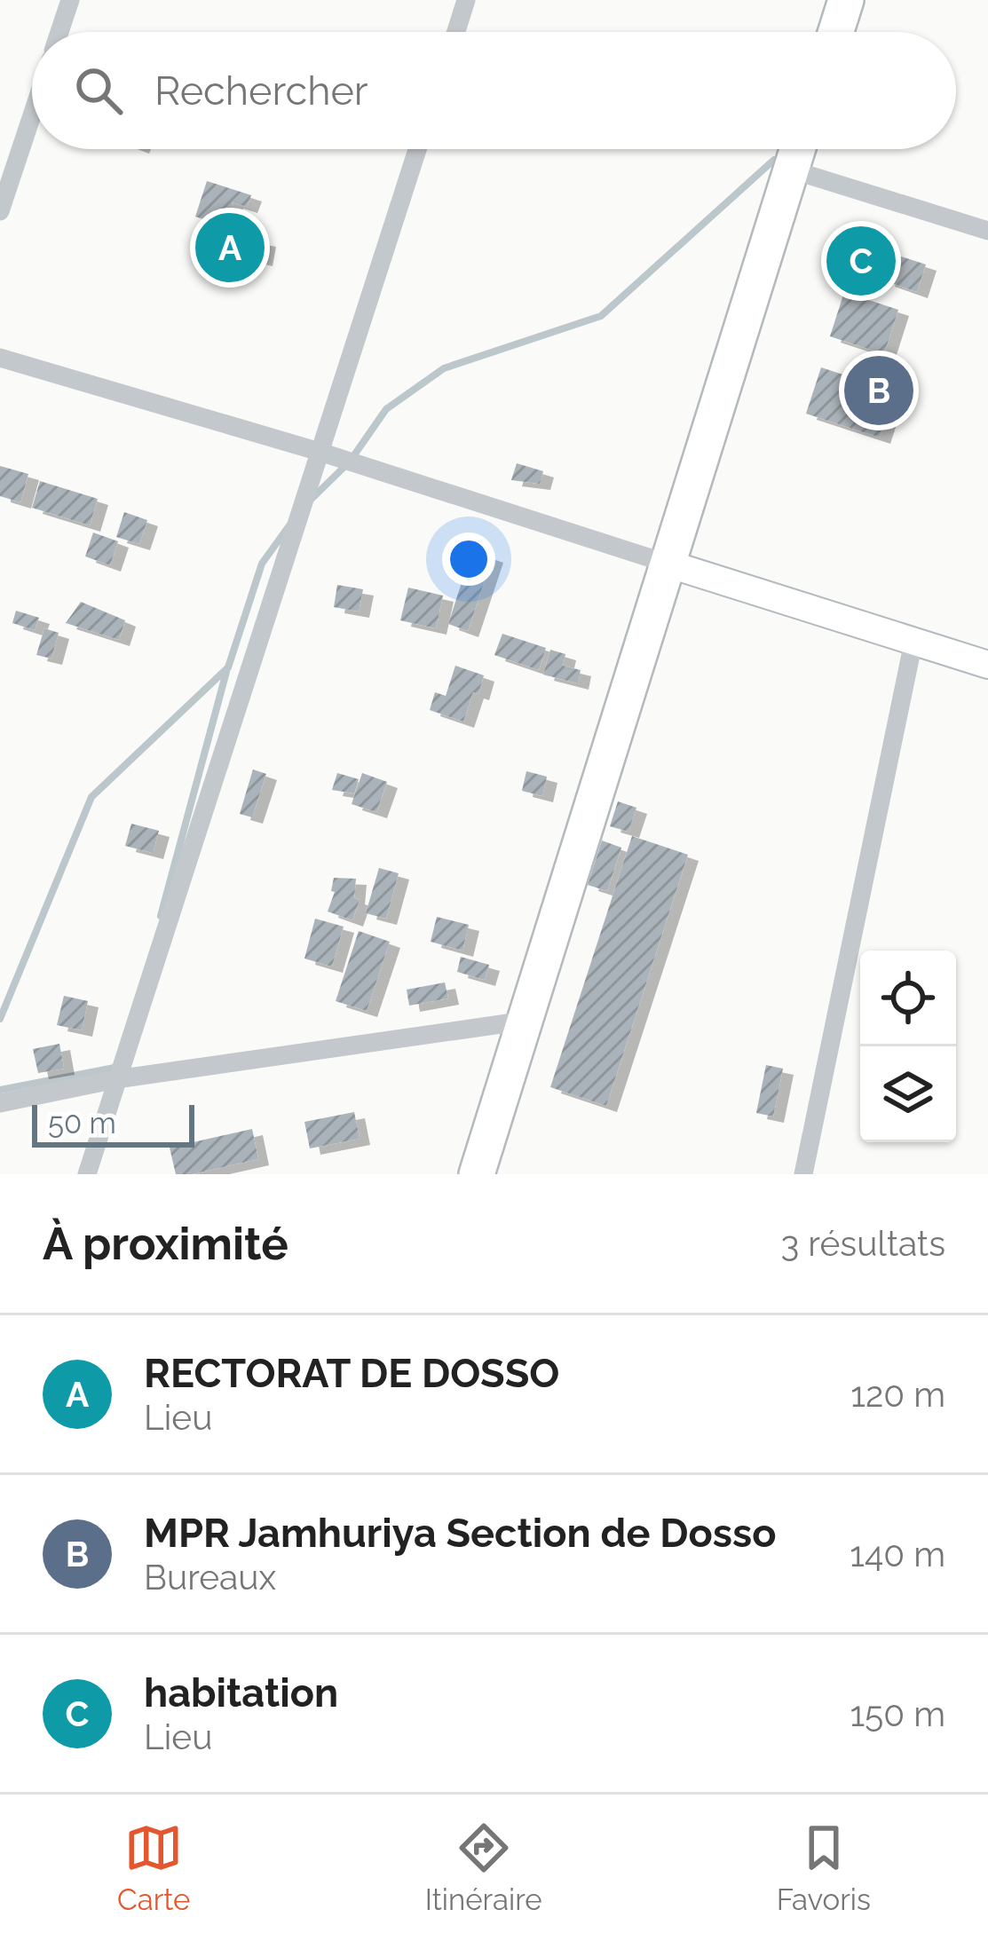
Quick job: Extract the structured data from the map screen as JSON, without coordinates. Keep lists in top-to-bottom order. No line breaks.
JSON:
{"scale_bar":"50 m","page":{"search":"Rechercher","pins":["A","C","B"],"scale":"50 m","heading":["À proximité","3 résultats"],"list":[{"mark":"A","name":"RECTORAT DE DOSSO","note":"Lieu","value":"120 m"},{"mark":"B","name":"MPR Jamhuriya Section de Dosso","note":"Bureaux","value":"140 m"},{"mark":"C","name":"habitation","note":"Lieu","value":"150 m"}],"nav":["Carte","Itinéraire","Favoris"]}}
